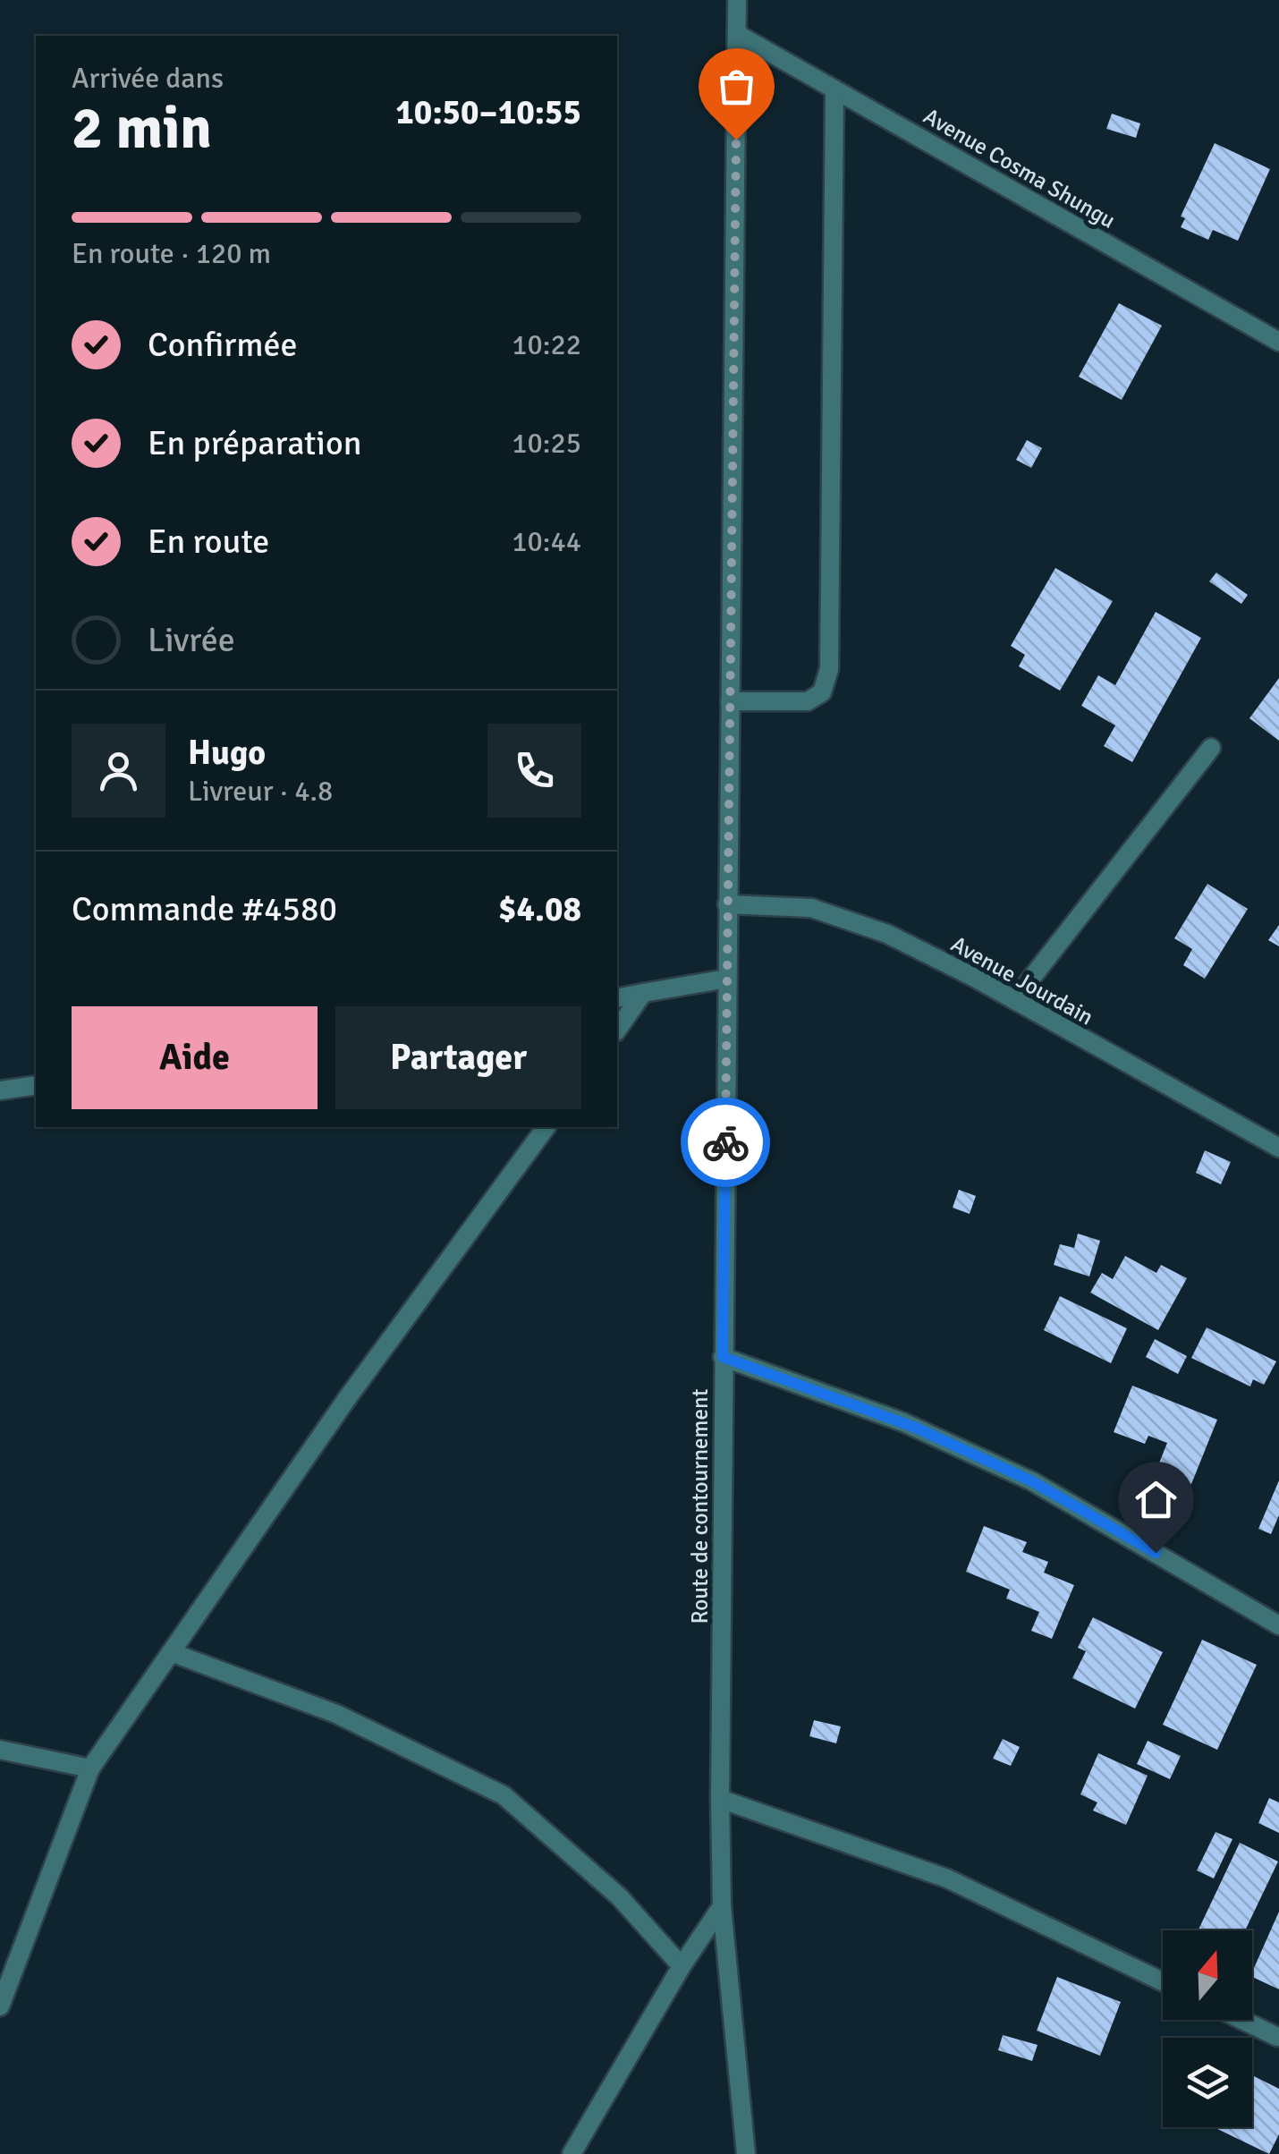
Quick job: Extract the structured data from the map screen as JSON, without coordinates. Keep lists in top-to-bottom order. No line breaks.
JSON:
{"streets":{"street":["Avenue Cosma Shungu","Avenue Jourdain","Route de contournement"]},"crossings":[["Avenue Cosma Shungu","Route de contournement"],["Avenue Jourdain","Route de contournement"]],"north":"top","page":{"heading":["2 min","Arrivée dans","10:50–10:55"],"panel":["Hugo","Livreur · 4.8","Commande #4580","$4.08"],"bar":"En route · 120 m","list":[["Confirmée","10:22"],["En préparation","10:25"],["En route","10:44"],"Livrée"],"buttons":["Aide","Partager"]}}
